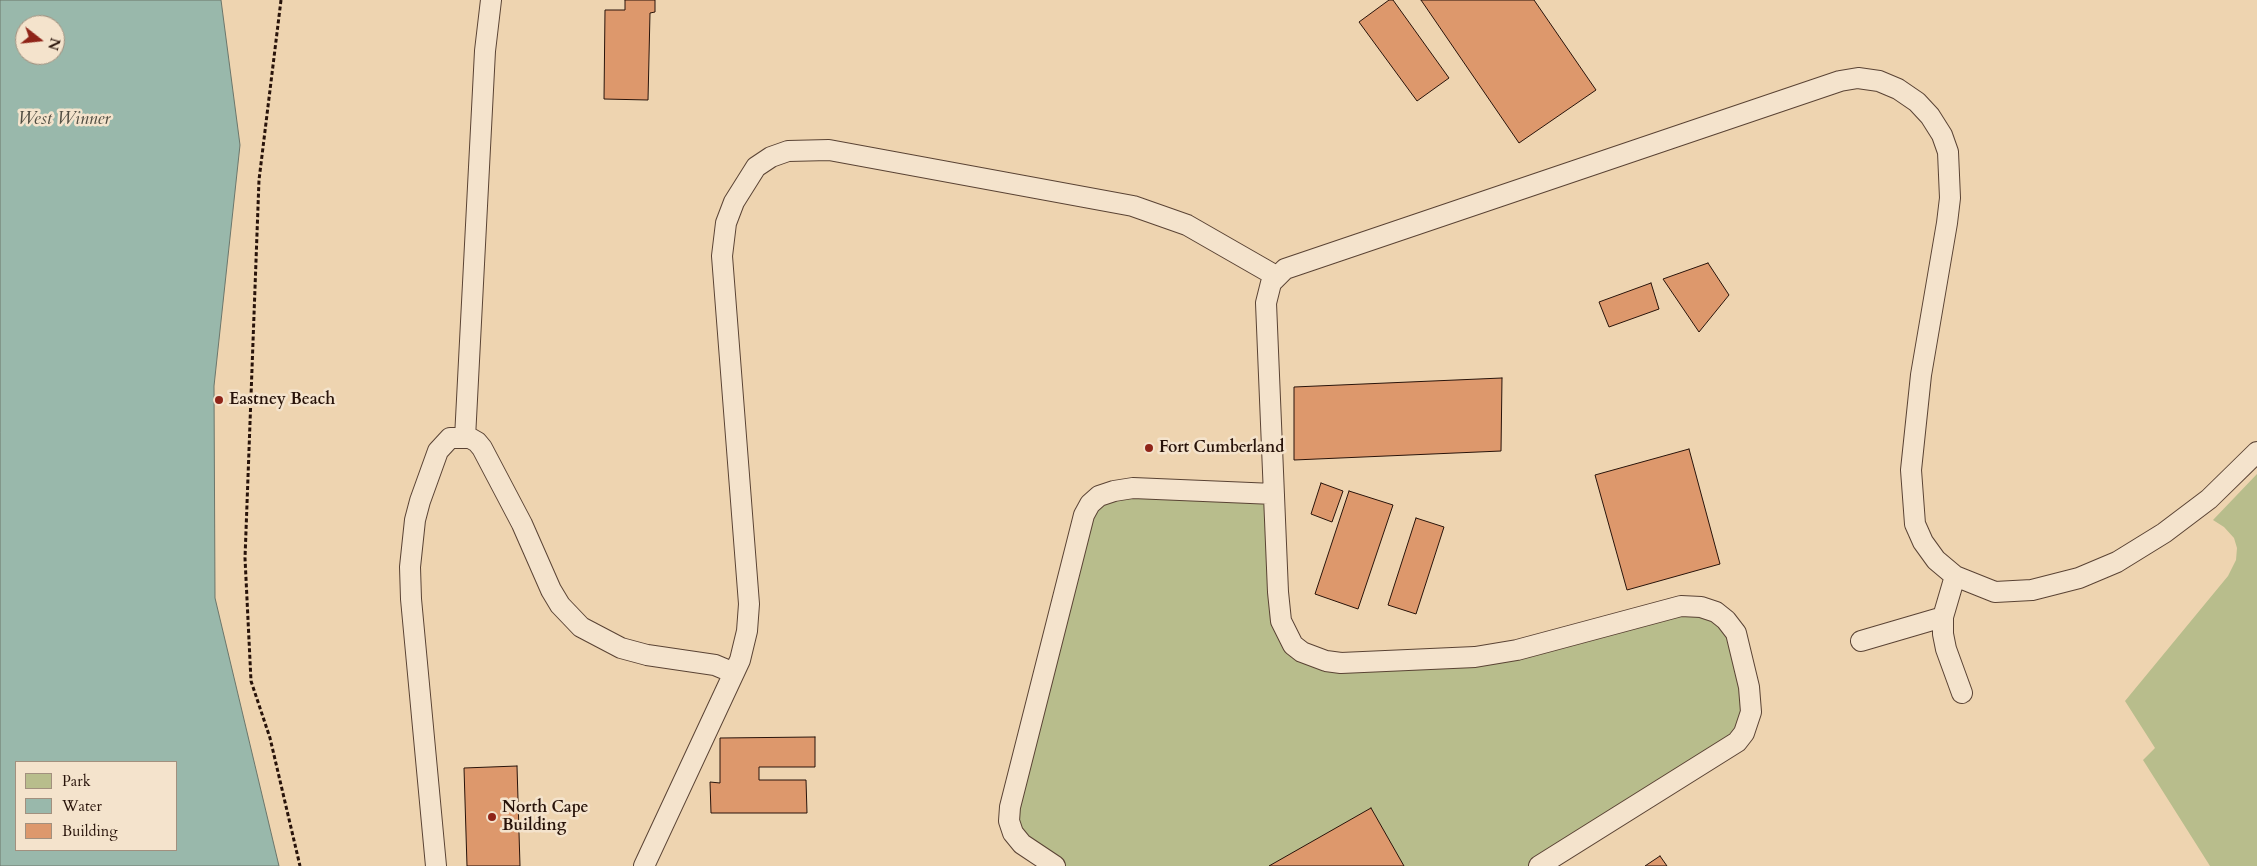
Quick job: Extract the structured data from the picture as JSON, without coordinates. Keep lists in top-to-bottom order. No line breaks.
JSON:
{"water":["West Winner"],"places":["Eastney Beach","Fort Cumberland","North Cape Building"],"legend":["Park","Water","Building"],"north":"right"}
